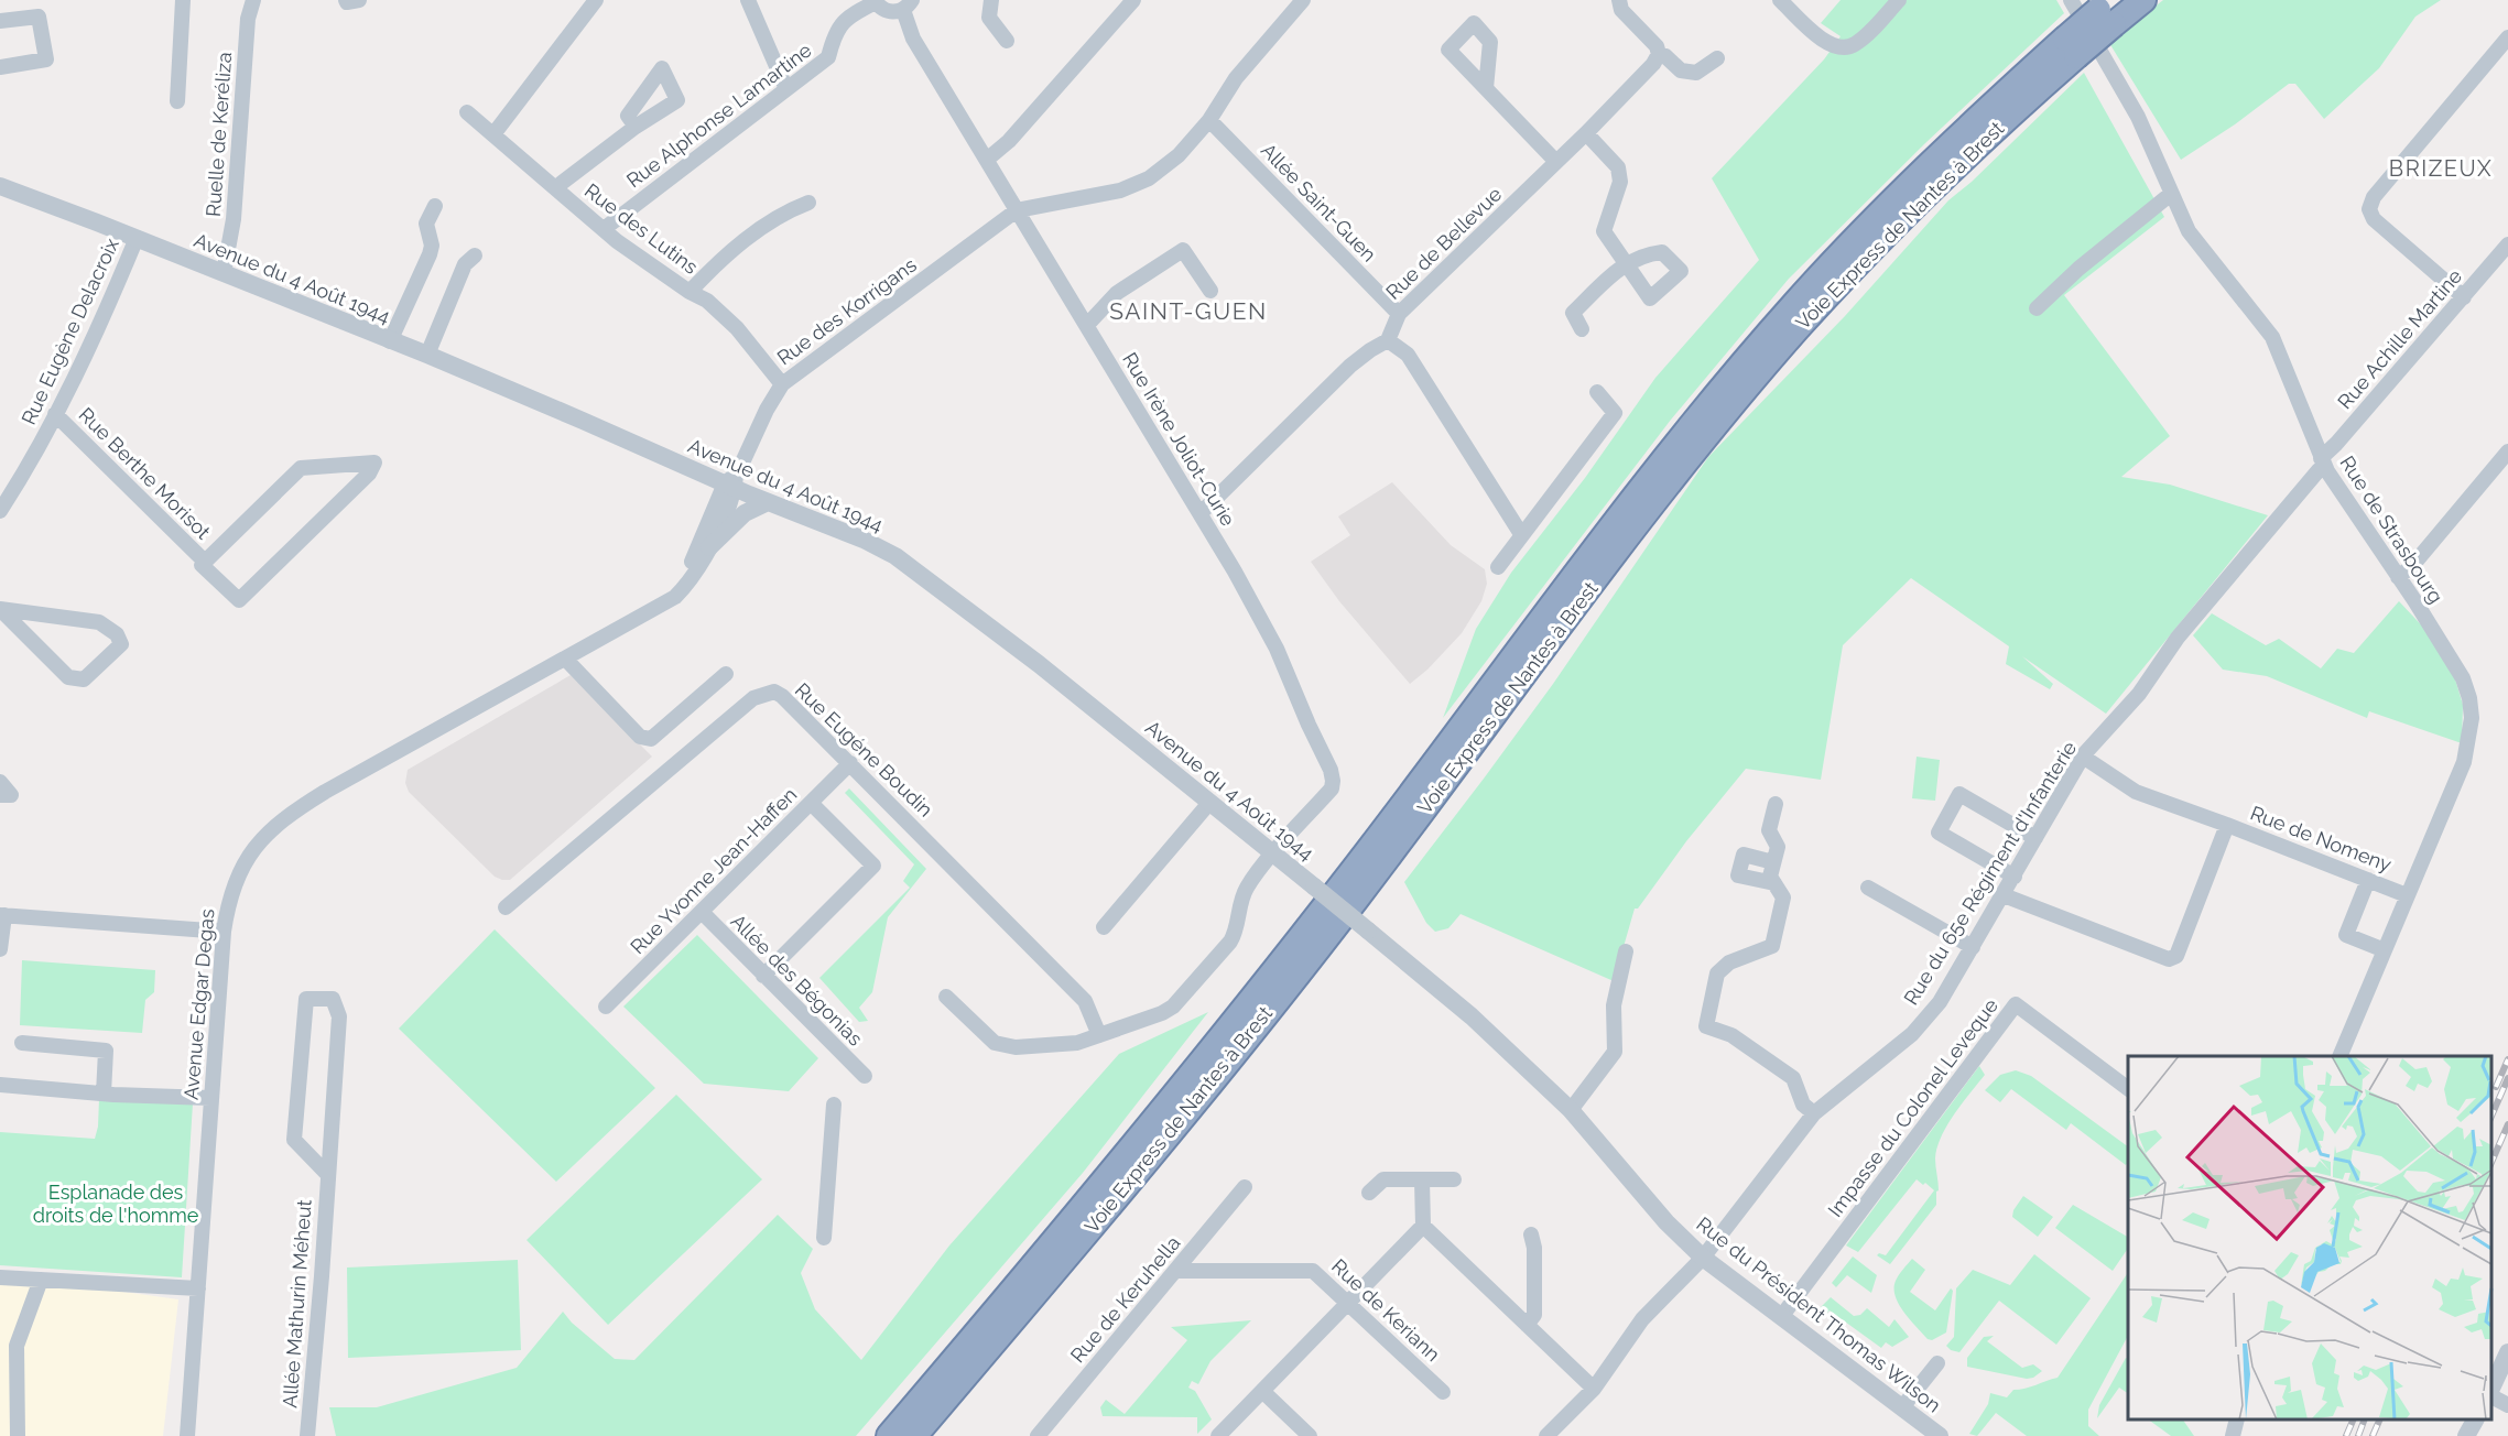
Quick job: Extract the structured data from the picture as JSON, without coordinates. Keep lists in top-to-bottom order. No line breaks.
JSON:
{"streets":{"highway":["Voie Express de Nantes à Brest"],"street":["Rue Alphonse Lamartine","Ruelle de Keréliza","Allée Saint-Guen","Rue des Lutins","Rue de Bellevue","Avenue du 4 Août 1944","Rue des Korrigans","Rue Eugène Delacroix","Rue Achille Martine","Rue Irène Joliot-Curie","Rue Berthe Morisot","Rue de Strasbourg","Rue Eugéne Boudin","Rue de Nomeny","Rue Yvonne Jean-Haffen","Rue du 65e Régiment d'Infanterie","Allée des Bégonias","Avenue Edgar Degas","Impasse du Colonel Leveque","Rue de Keruhella","Allée Mathurin Méheut","Rue de Keriann","Rue du Président Thomas Wilson"]},"crossings":[["Rue Alphonse Lamartine","Rue des Lutins"],["Ruelle de Keréliza","Avenue du 4 Août 1944"],["Allée Saint-Guen","Rue de Bellevue"],["Voie Express de Nantes à Brest","Rue de Strasbourg"],["Rue des Lutins","Rue des Korrigans"],["Avenue du 4 Août 1944","Rue des Korrigans"],["Avenue du 4 Août 1944","Rue Eugène Delacroix"],["Avenue du 4 Août 1944","Rue Irène Joliot-Curie"],["Avenue du 4 Août 1944","Avenue Edgar Degas"],["Avenue du 4 Août 1944","Rue du Président Thomas Wilson"],["Rue des Korrigans","Rue Irène Joliot-Curie"],["Rue des Korrigans","Avenue Edgar Degas"],["Rue Eugène Delacroix","Rue Berthe Morisot"],["Rue Achille Martine","Rue de Strasbourg"],["Rue Achille Martine","Rue du 65e Régiment d'Infanterie"],["Rue Irène Joliot-Curie","Rue Eugéne Boudin"],["Rue de Strasbourg","Rue de Nomeny"],["Rue de Strasbourg","Rue du 65e Régiment d'Infanterie"],["Rue Eugéne Boudin","Rue Yvonne Jean-Haffen"],["Rue de Nomeny","Rue du 65e Régiment d'Infanterie"],["Rue Yvonne Jean-Haffen","Allée des Bégonias"],["Rue du 65e Régiment d'Infanterie","Rue du Président Thomas Wilson"],["Impasse du Colonel Leveque","Rue du Président Thomas Wilson"],["Rue de Keruhella","Rue de Keriann"]],"districts":["BRIZEUX","SAINT-GUEN"],"parks":["Esplanade des droits de l'homme"]}
